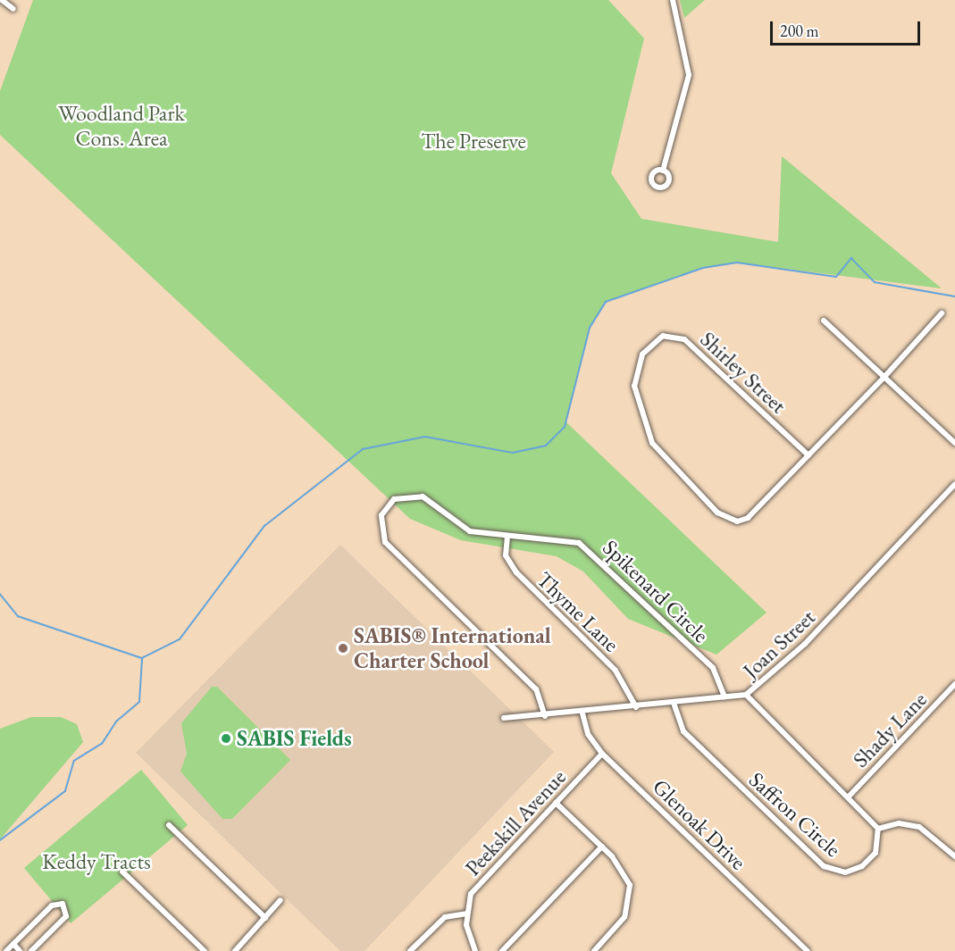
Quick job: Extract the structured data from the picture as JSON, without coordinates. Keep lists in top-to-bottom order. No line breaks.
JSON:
{"streets":{"street":["Shirley Street","Spikenard Circle","Thyme Lane","Joan Street","Shady Lane","Saffron Circle","Peekskill Avenue","Glenoak Drive"]},"crossings":[["Spikenard Circle","Thyme Lane"],["Spikenard Circle","Joan Street"],["Thyme Lane","Joan Street"],["Joan Street","Saffron Circle"],["Joan Street","Glenoak Drive"],["Peekskill Avenue","Glenoak Drive"]],"parks":["Woodland Park Cons. Area","The Preserve","Keddy Tracts"],"places":["SABIS® International Charter School","SABIS Fields"],"scale_bar":"200 m"}
